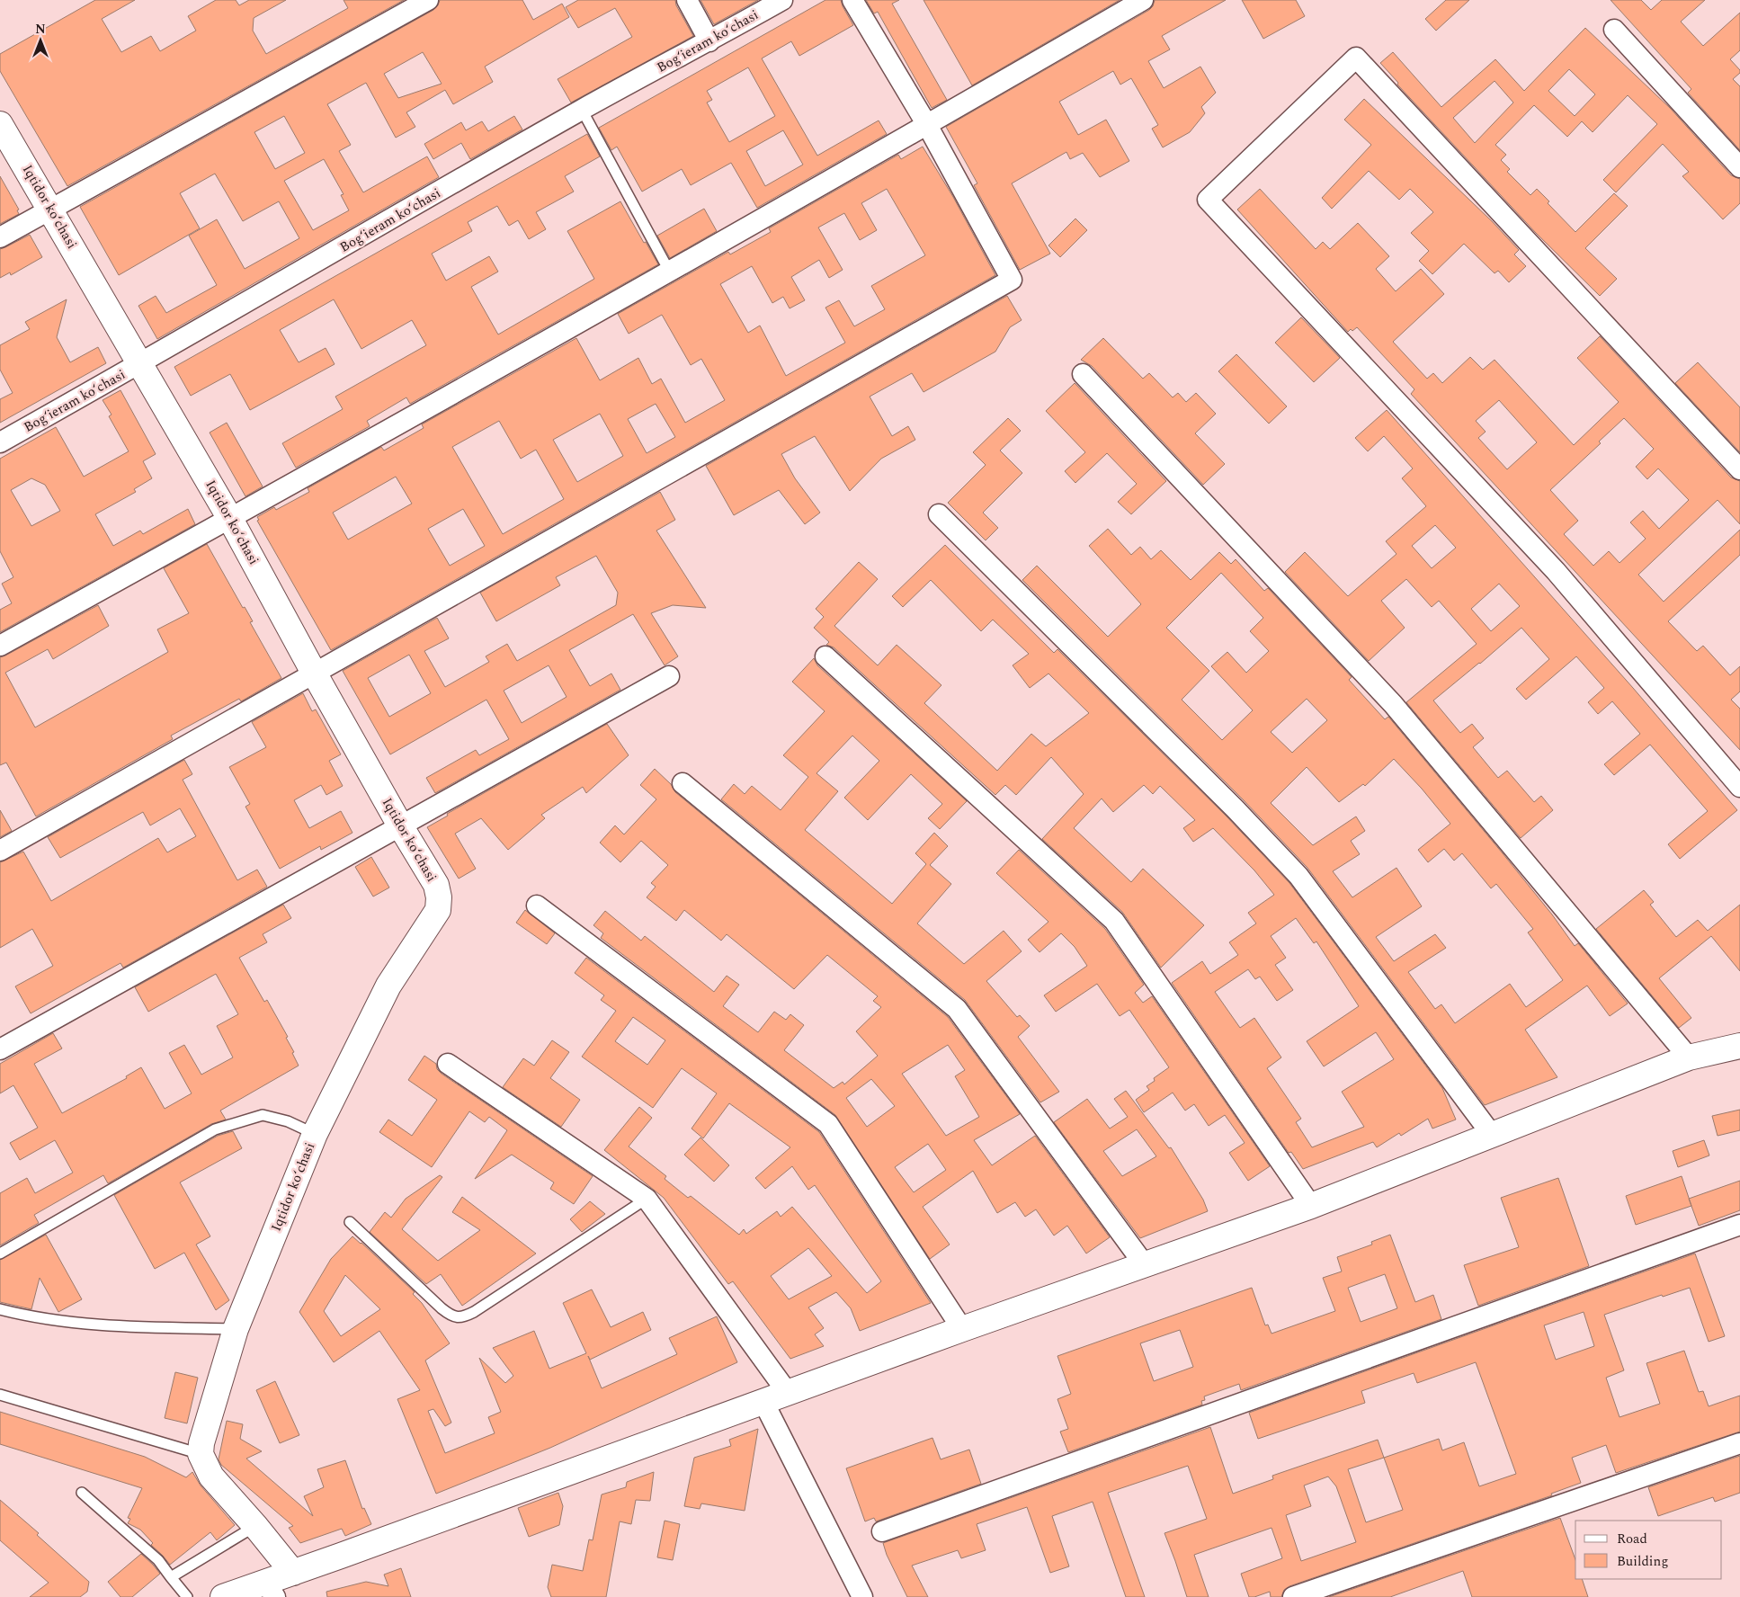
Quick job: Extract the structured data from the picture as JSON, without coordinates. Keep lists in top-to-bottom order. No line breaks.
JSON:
{"streets":{"street":["Bogʻieram koʻchasi","Iqtidor koʻchasi"]},"crossings":[["Bogʻieram koʻchasi","Iqtidor koʻchasi"]],"legend":["Road","Building"],"north":"top"}
